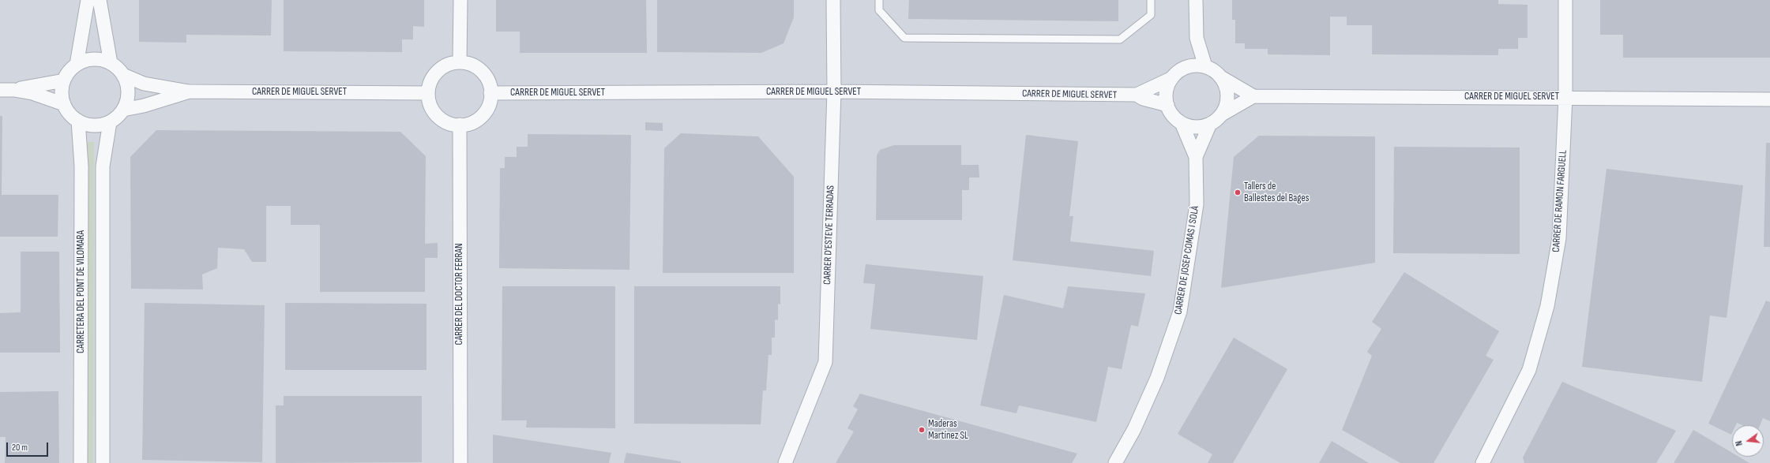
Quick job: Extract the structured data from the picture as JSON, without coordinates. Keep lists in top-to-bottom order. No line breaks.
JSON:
{"streets":{"street":["CARRER DE MIGUEL SERVET","CARRER DE RAMON FARGUELL","CARRER D'ESTEVE TERRADAS","CARRER DE JOSEP COMAS I SOLÀ","CARRETERA DEL PONT DE VILOMARA","CARRER DEL DOCTOR FERRAN"]},"crossings":[["CARRER DE MIGUEL SERVET","CARRER DE RAMON FARGUELL"],["CARRER DE MIGUEL SERVET","CARRER D'ESTEVE TERRADAS"],["CARRER DE MIGUEL SERVET","CARRER DE JOSEP COMAS I SOLÀ"],["CARRER DE MIGUEL SERVET","CARRETERA DEL PONT DE VILOMARA"],["CARRER DE MIGUEL SERVET","CARRER DEL DOCTOR FERRAN"]],"places":["Tallers de Ballestes del Bages","Maderas Martínez SL"],"scale_bar":"20 m","north":"left"}
